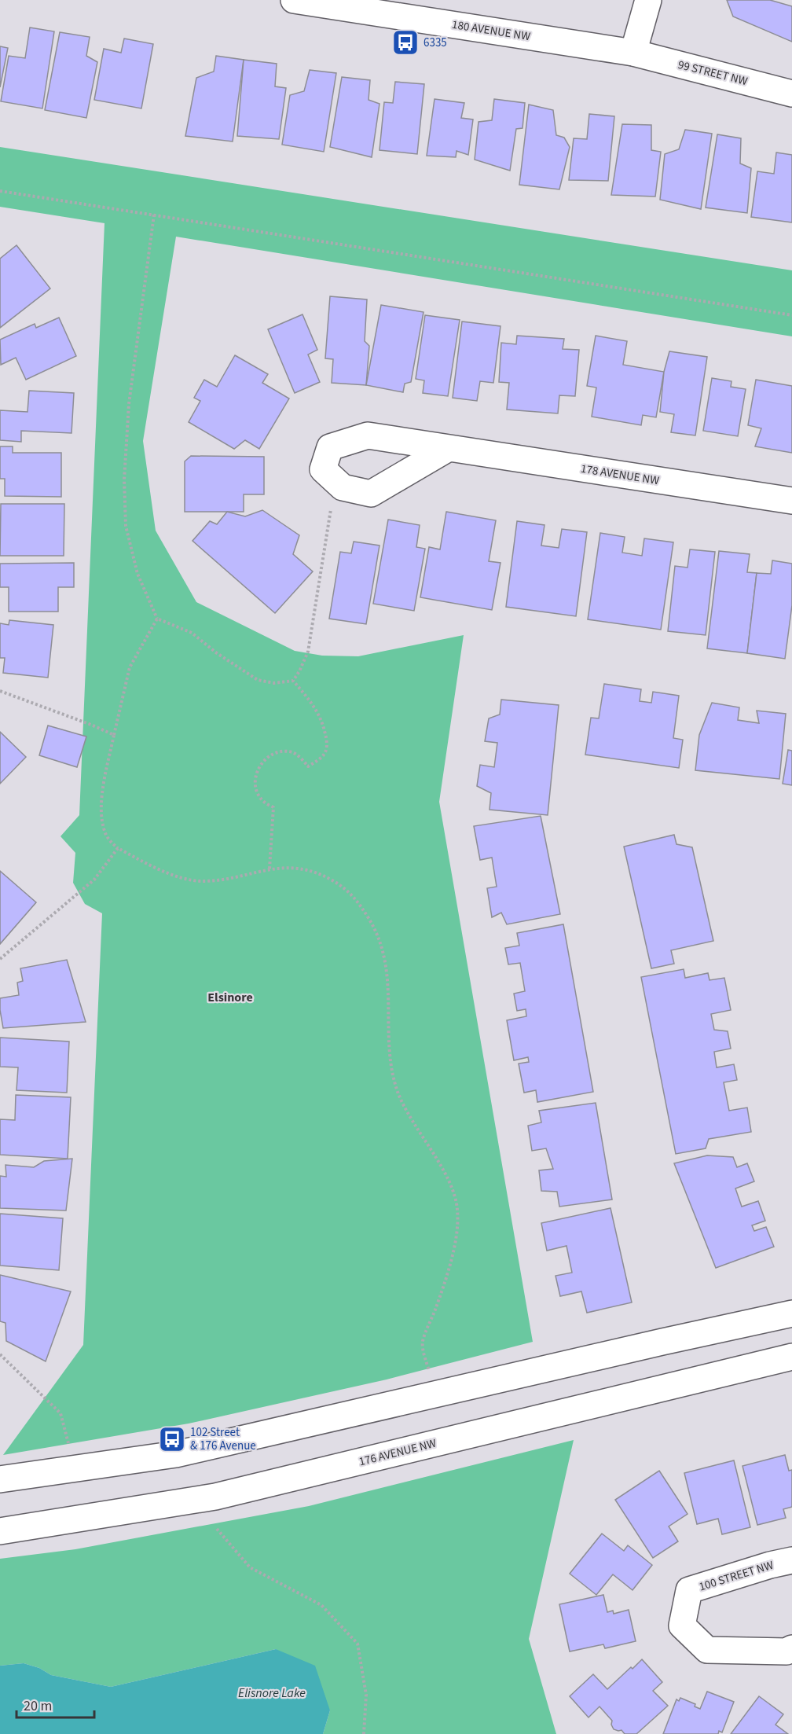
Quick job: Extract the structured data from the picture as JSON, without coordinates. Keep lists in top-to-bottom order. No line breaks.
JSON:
{"streets":{"street":["180 AVENUE NW","99 STREET NW","178 AVENUE NW","176 AVENUE NW","100 STREET NW"]},"crossings":[["180 AVENUE NW","99 STREET NW"]],"districts":["Elsinore"],"water":["Elisnore Lake"],"places":{"bus stop":["6335","102 Street & 176 Avenue"]},"scale_bar":"20 m"}
